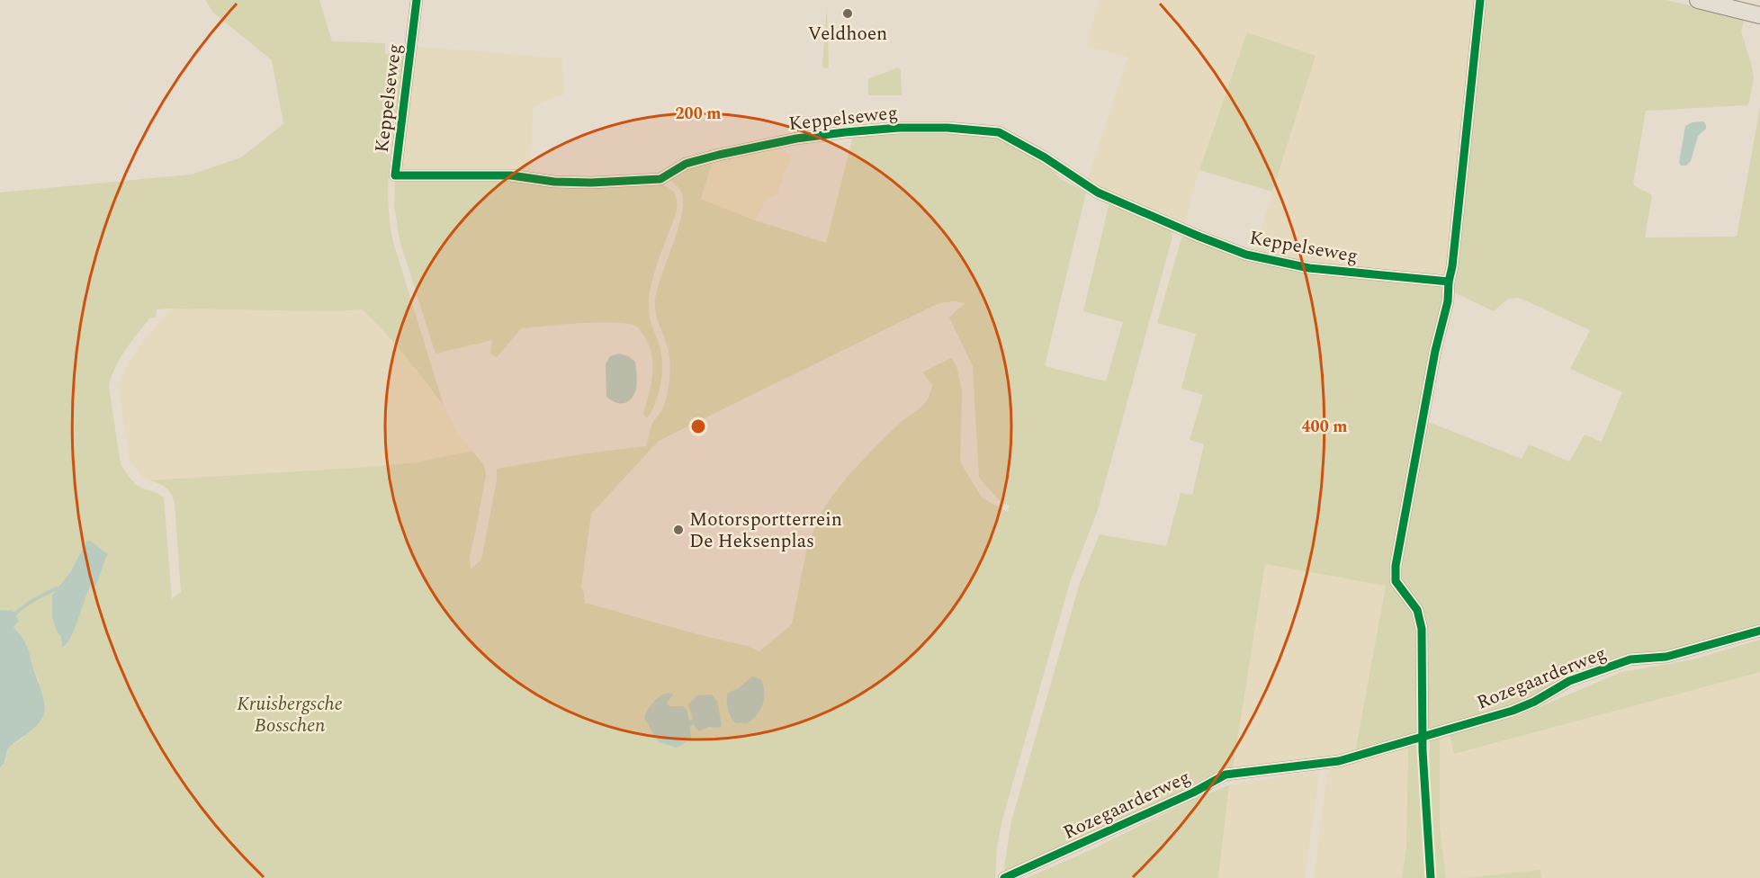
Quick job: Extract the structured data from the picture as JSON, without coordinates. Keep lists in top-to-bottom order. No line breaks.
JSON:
{"streets":{"street":["Keppelseweg","Rozegaarderweg"]},"parks":["Kruisbergsche Bosschen"],"places":["Veldhoen","Motorsportterrein De Heksenplas"],"rings":["200 m","400 m"]}
